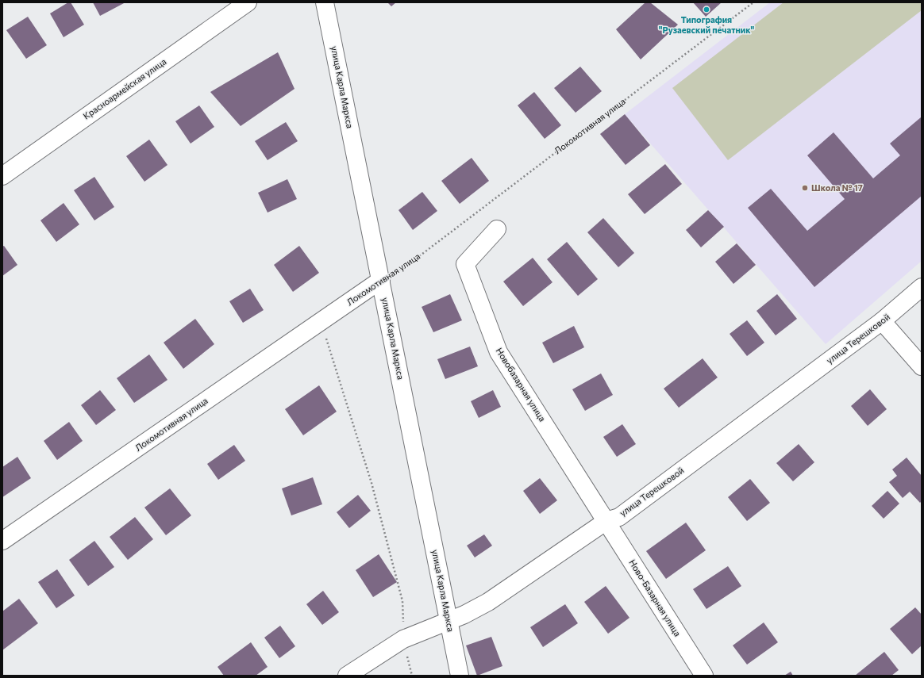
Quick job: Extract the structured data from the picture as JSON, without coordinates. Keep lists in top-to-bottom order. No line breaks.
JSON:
{"streets":{"street":["улица Карла Маркса","Красноармейская улица","Локомотивная улица","улица Терешковой","Новобазарная улица","Ново-Базарная улица"]},"crossings":[["улица Карла Маркса","Локомотивная улица"],["улица Карла Маркса","улица Терешковой"],["улица Терешковой","Новобазарная улица"],["улица Терешковой","Ново-Базарная улица"],["Новобазарная улица","Ново-Базарная улица"]],"places":["Типография \"Рузаевский печатник\"","Школа № 17"]}
